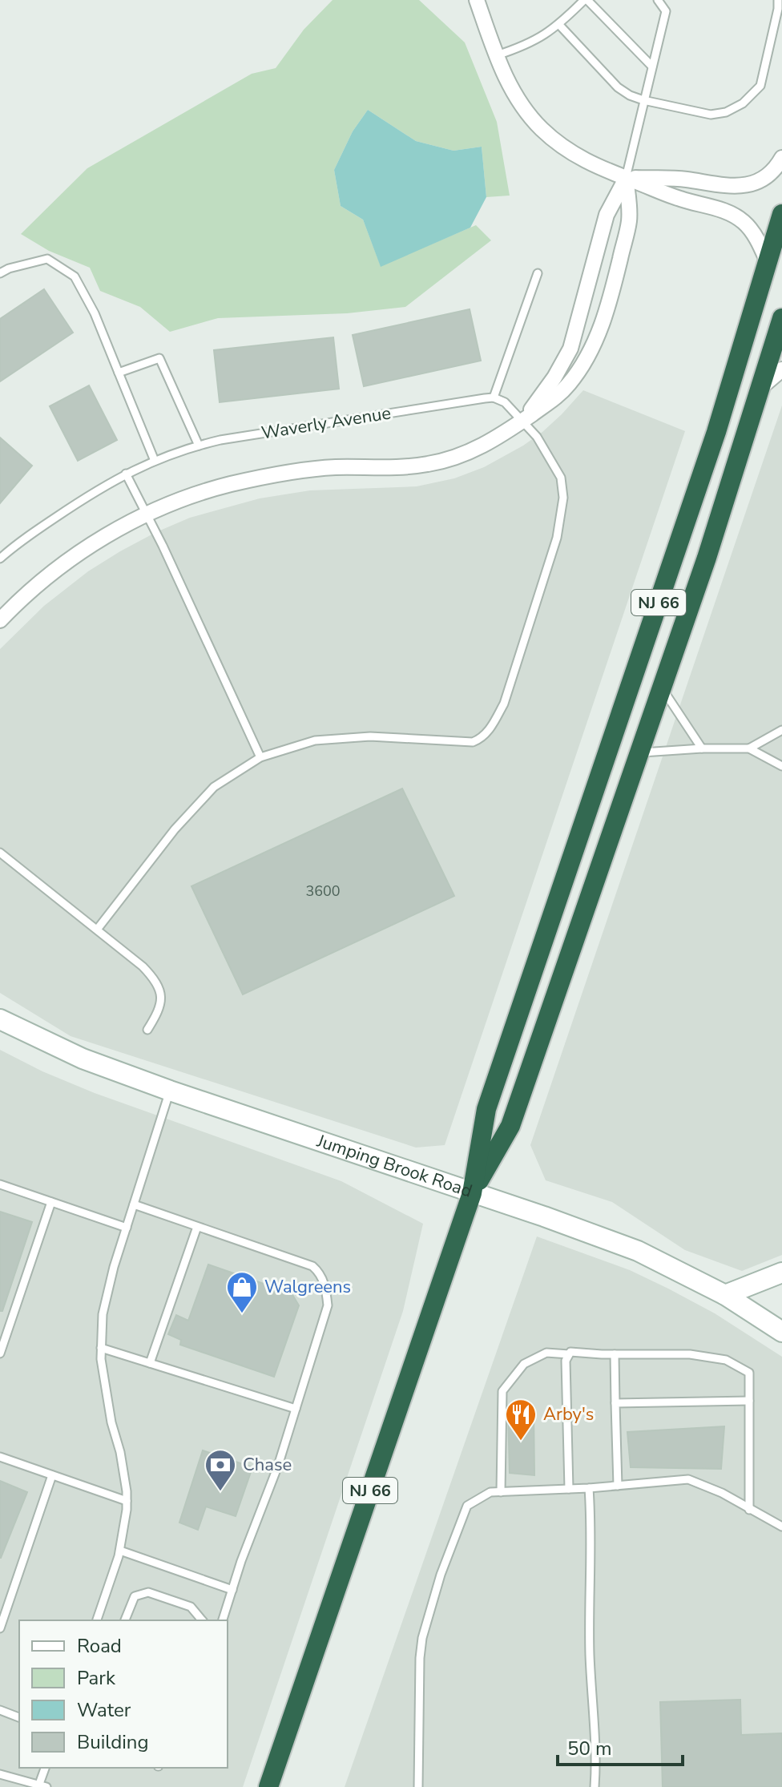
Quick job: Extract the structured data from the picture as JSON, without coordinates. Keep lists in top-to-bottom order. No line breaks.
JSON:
{"streets":{"highway":["NJ 66"],"street":["Jumping Brook Road"],"lane":["Waverly Avenue"]},"crossings":[["NJ 66","Jumping Brook Road"]],"places":{"shop":["Walgreens"],"restaurant":["Arby's"],"bank":["Chase"]},"house_numbers":["3600"],"legend":["Road","Park","Water","Building"],"scale_bar":"50 m"}
